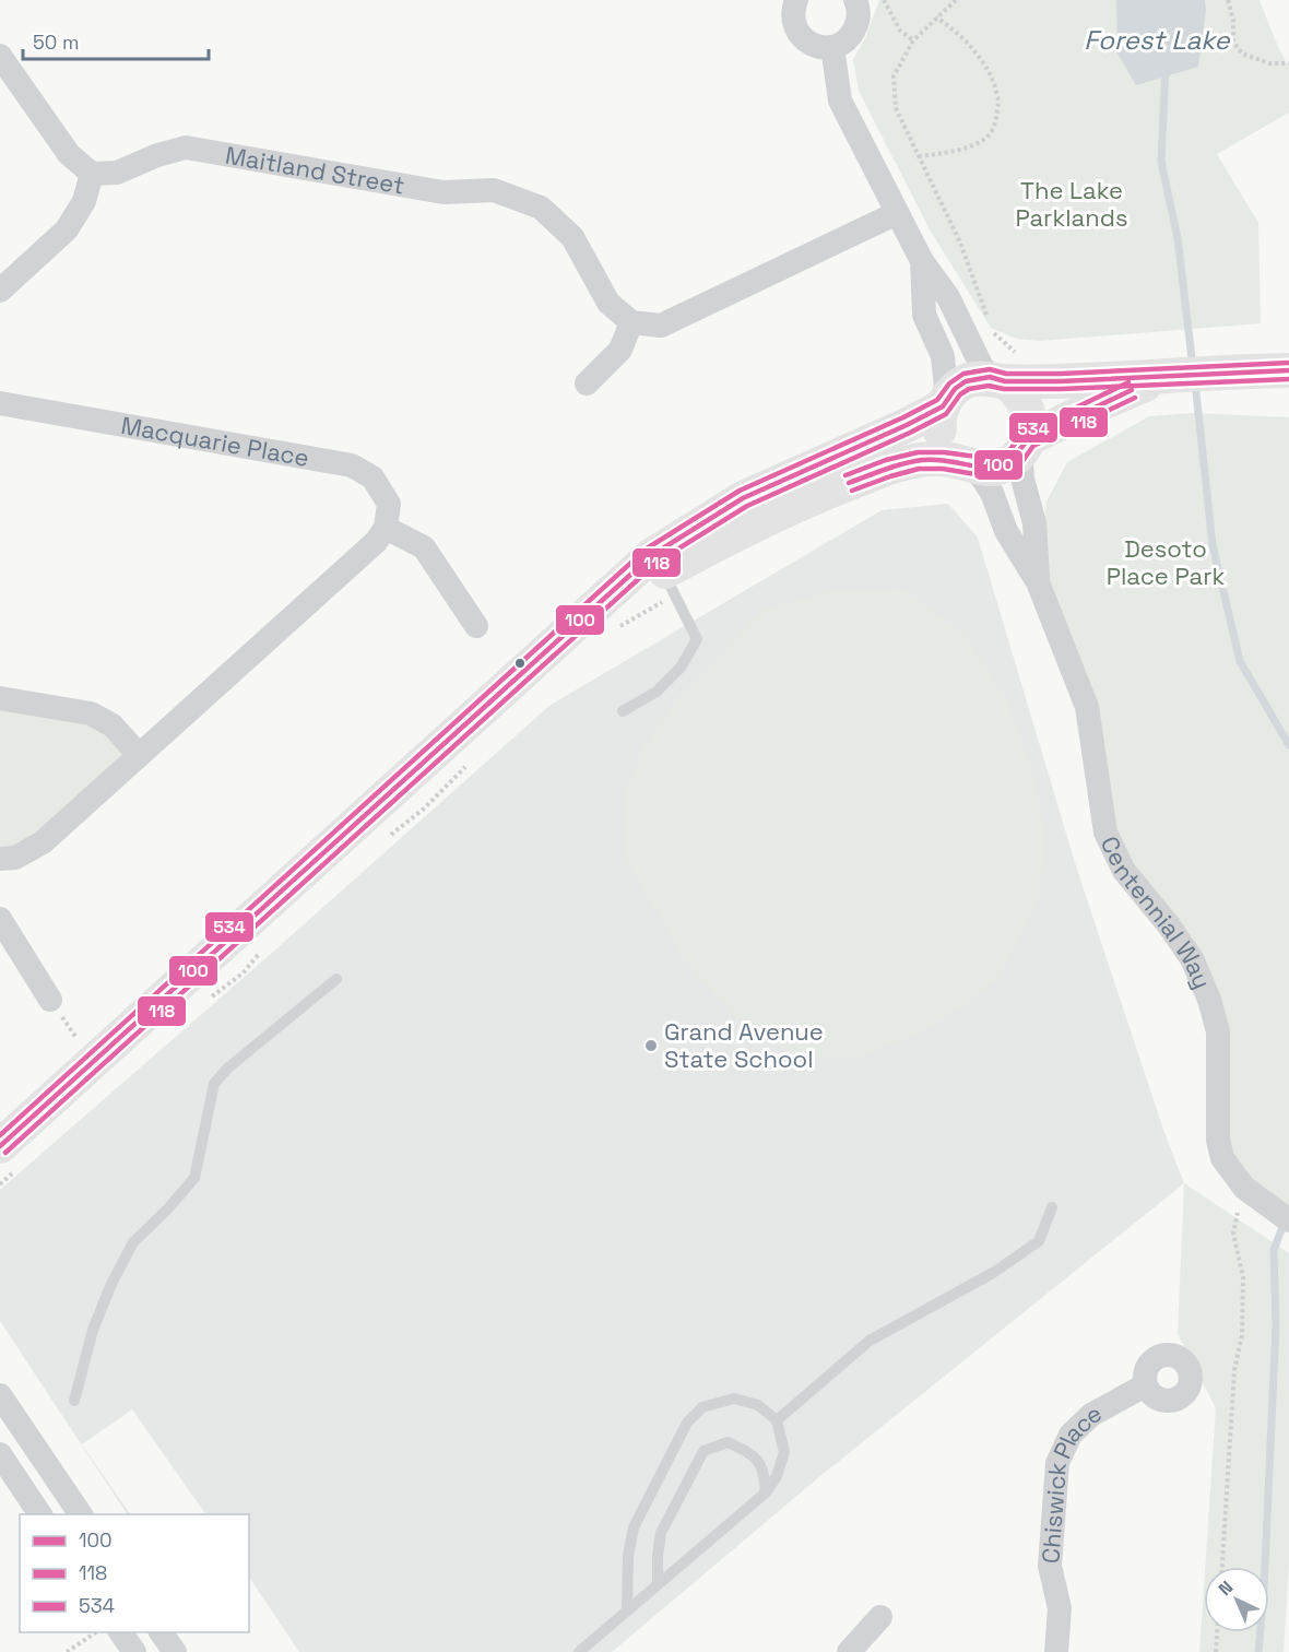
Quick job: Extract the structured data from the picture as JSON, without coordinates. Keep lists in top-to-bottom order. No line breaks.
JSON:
{"streets":{"street":["Maitland Street","Macquarie Place","Centennial Way","Chiswick Place"]},"water":["Forest Lake"],"parks":["The Lake Parklands","Desoto Place Park"],"places":["Grand Avenue State School"],"lines":["transit line 534","transit line 100","transit line 118"],"legend":["100","118","534"],"scale_bar":"50 m","north":"top left"}
